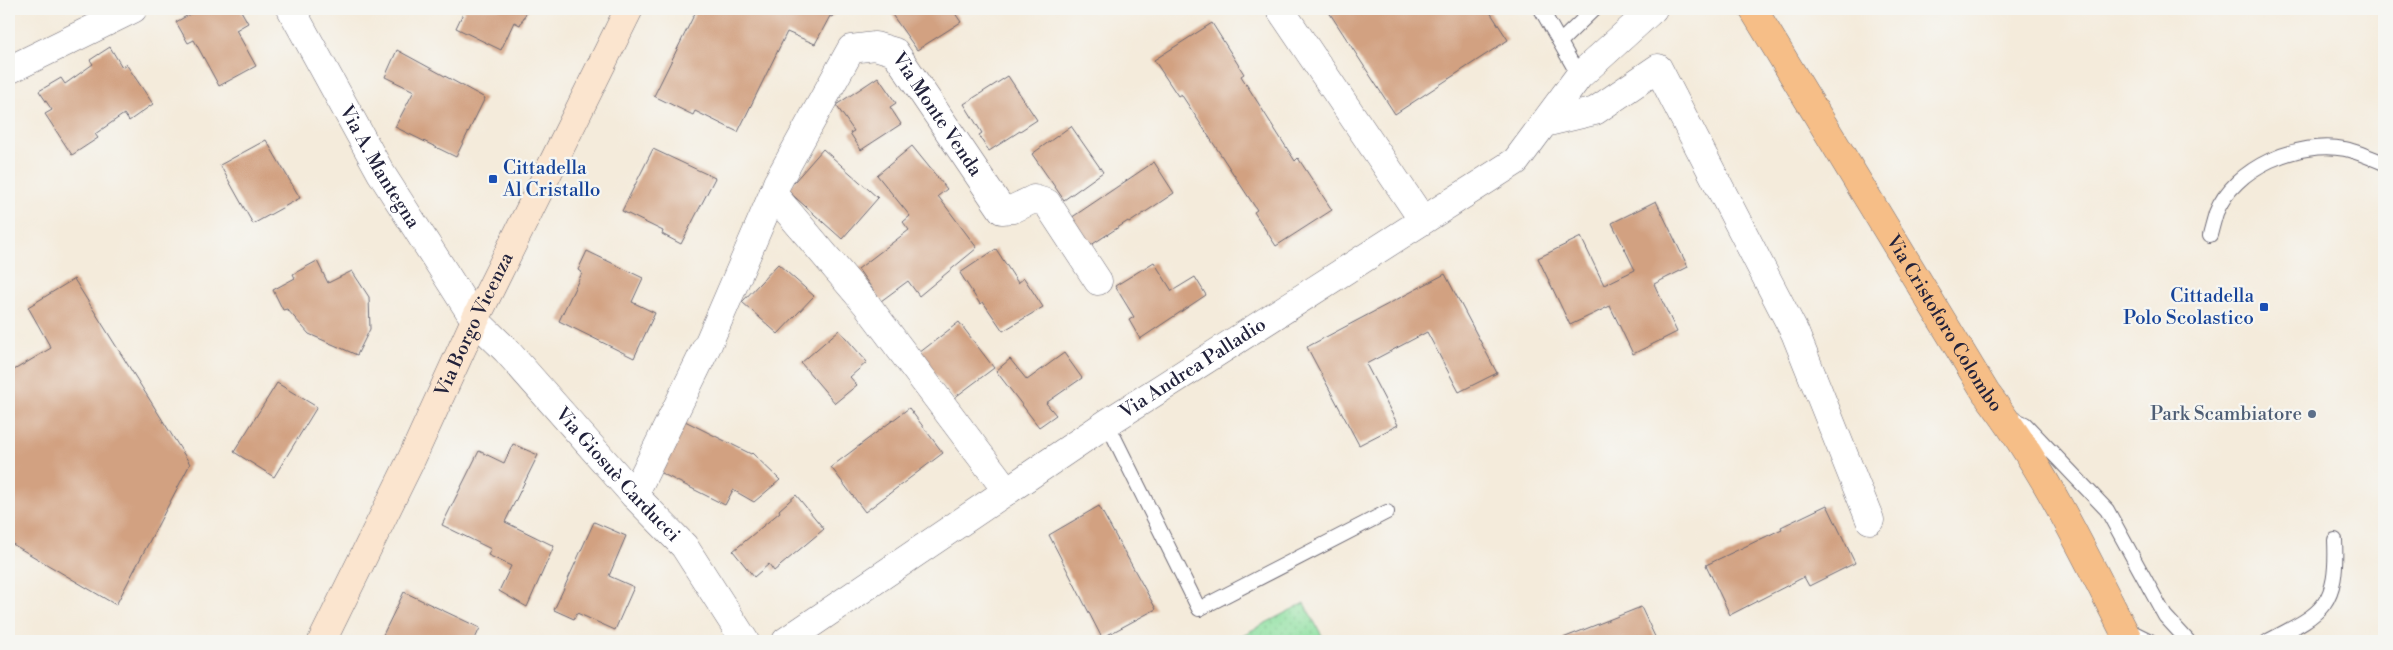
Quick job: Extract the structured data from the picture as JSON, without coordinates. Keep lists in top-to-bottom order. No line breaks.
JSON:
{"streets":{"main road":["Via Cristoforo Colombo"],"street":["Via Monte Venda","Via A. Mantegna","Via Borgo Vicenza","Via Andrea Palladio","Via Giosuè Carducci"]},"crossings":[["Via Monte Venda","Via Giosuè Carducci"],["Via A. Mantegna","Via Borgo Vicenza"],["Via A. Mantegna","Via Giosuè Carducci"],["Via Borgo Vicenza","Via Giosuè Carducci"]],"places":{"transit":["Cittadella Al Cristallo","Cittadella Polo Scolastico"],"other":["Park Scambiatore"]}}
